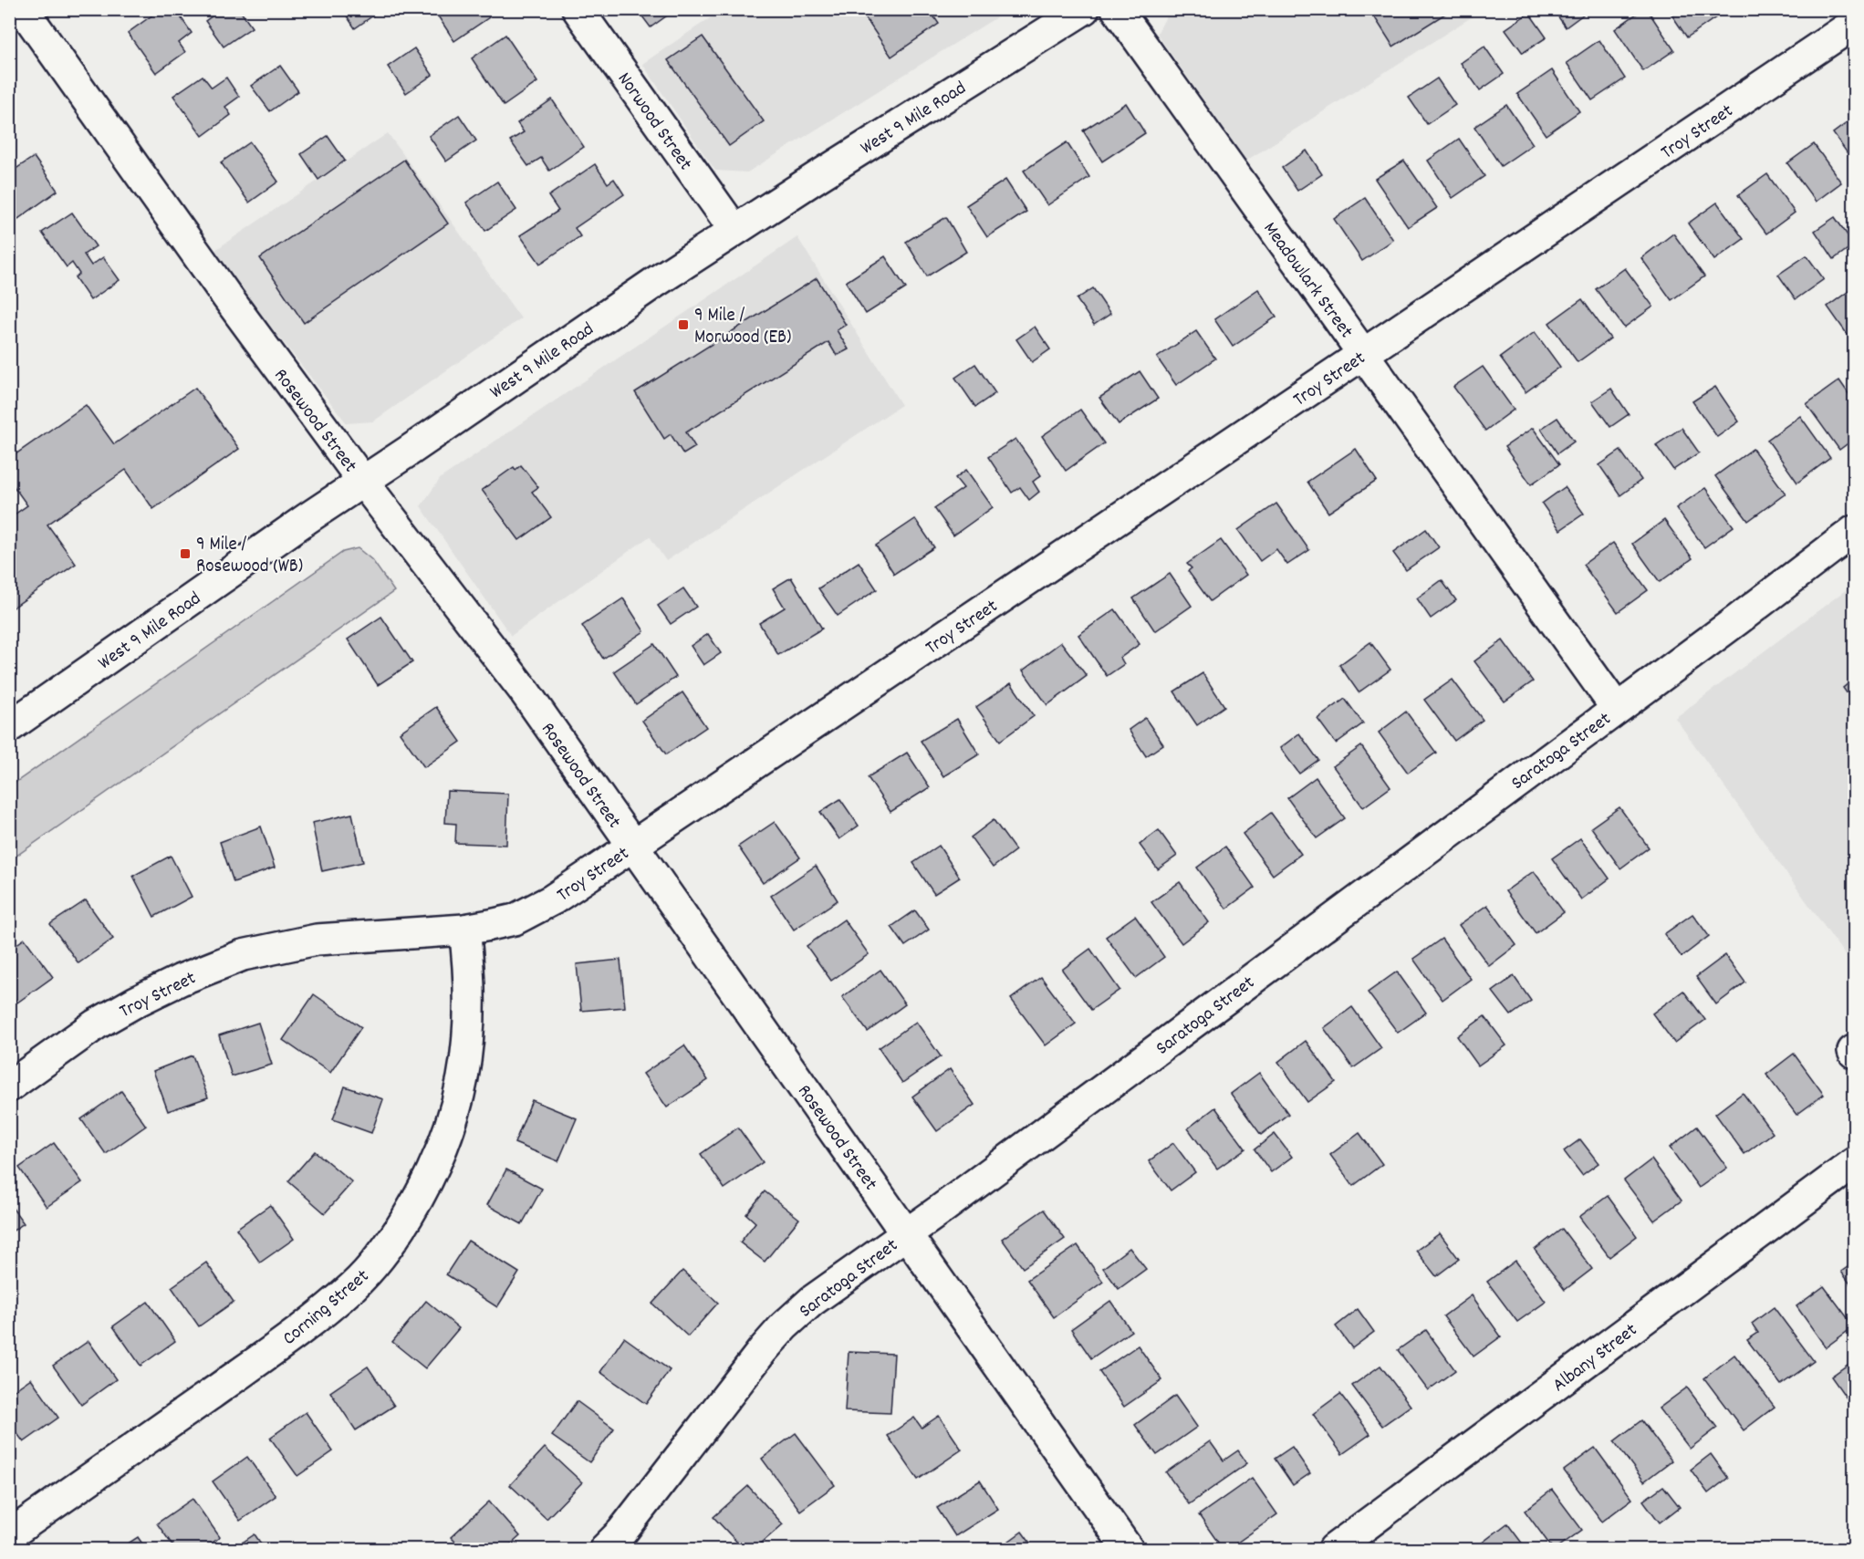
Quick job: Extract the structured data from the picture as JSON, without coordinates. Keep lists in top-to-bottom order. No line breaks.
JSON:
{"streets":{"street":["West 9 Mile Road","Norwood Street","Troy Street","Meadowlark Street","Rosewood Street","Saratoga Street","Corning Street","Albany Street"]},"crossings":[["West 9 Mile Road","Norwood Street"],["West 9 Mile Road","Rosewood Street"],["Troy Street","Meadowlark Street"],["Troy Street","Rosewood Street"],["Troy Street","Corning Street"],["Meadowlark Street","Saratoga Street"],["Rosewood Street","Saratoga Street"]],"places":{"transit":["9 Mile / Morwood (EB)","9 Mile / Rosewood (WB)"]}}
